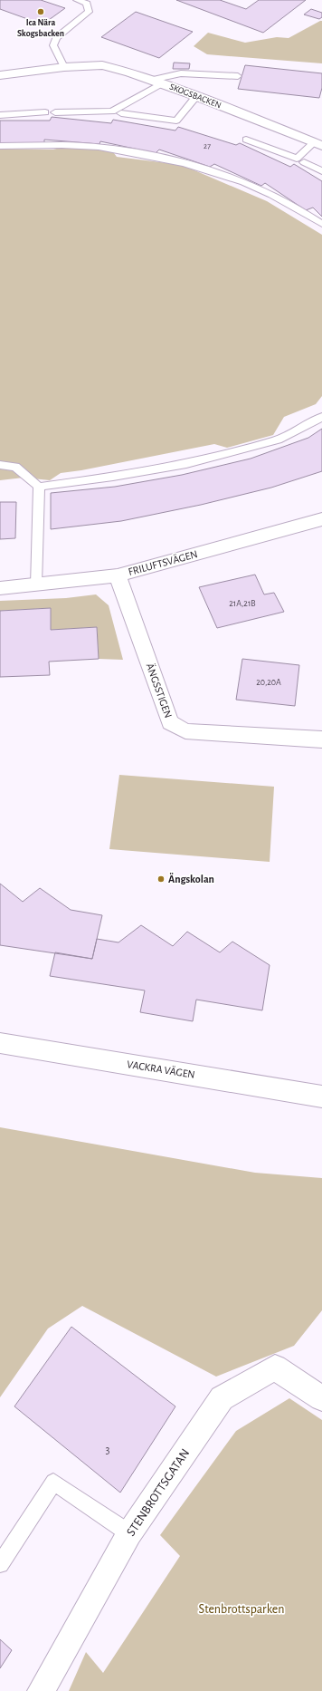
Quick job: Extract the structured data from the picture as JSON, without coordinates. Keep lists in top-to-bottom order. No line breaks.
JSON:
{"streets":{"street":["SKOGSBACKEN","FRILUFTSVÄGEN","ÄNGSSTIGEN","VACKRA VÄGEN","STENBROTTSGATAN"]},"crossings":[["FRILUFTSVÄGEN","ÄNGSSTIGEN"]],"parks":["Stenbrottsparken"],"places":["Ica Nära Skogsbacken","Ängskolan"],"house_numbers":["27","21A,21B","20,20A","3"]}
